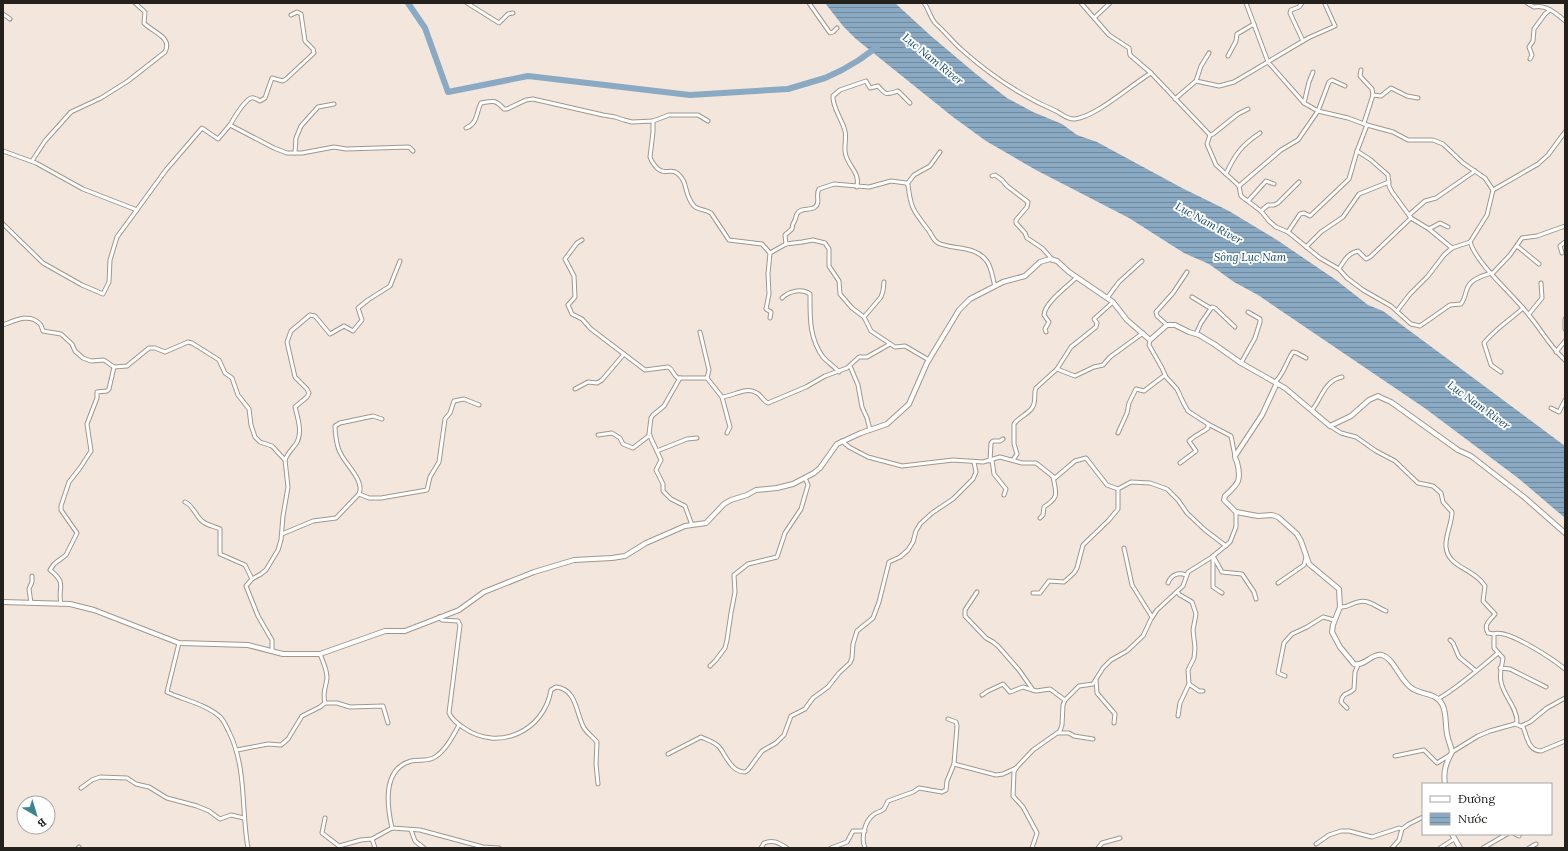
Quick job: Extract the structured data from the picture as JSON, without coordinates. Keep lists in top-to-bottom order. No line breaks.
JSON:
{"water":["Lục Nam River","Sông Lục Nam"],"legend":["Đường","Nước"],"north":"bottom right"}
